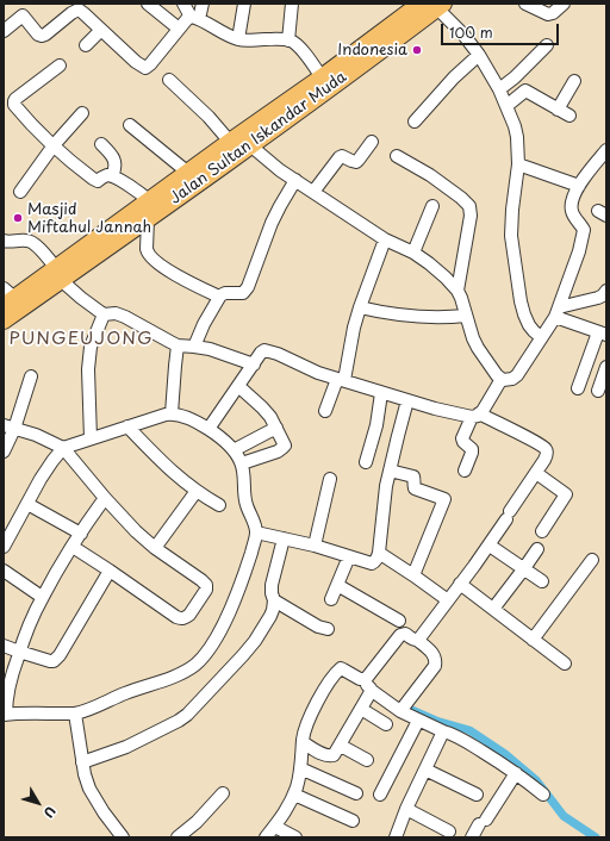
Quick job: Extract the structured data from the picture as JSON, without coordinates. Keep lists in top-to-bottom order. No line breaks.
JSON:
{"streets":{"highway":["Jalan Sultan Iskandar Muda"]},"districts":["PUNGEUJONG"],"places":["Indonesia","Masjid Miftahul Jannah"],"scale_bar":"100 m","north":"bottom right"}
